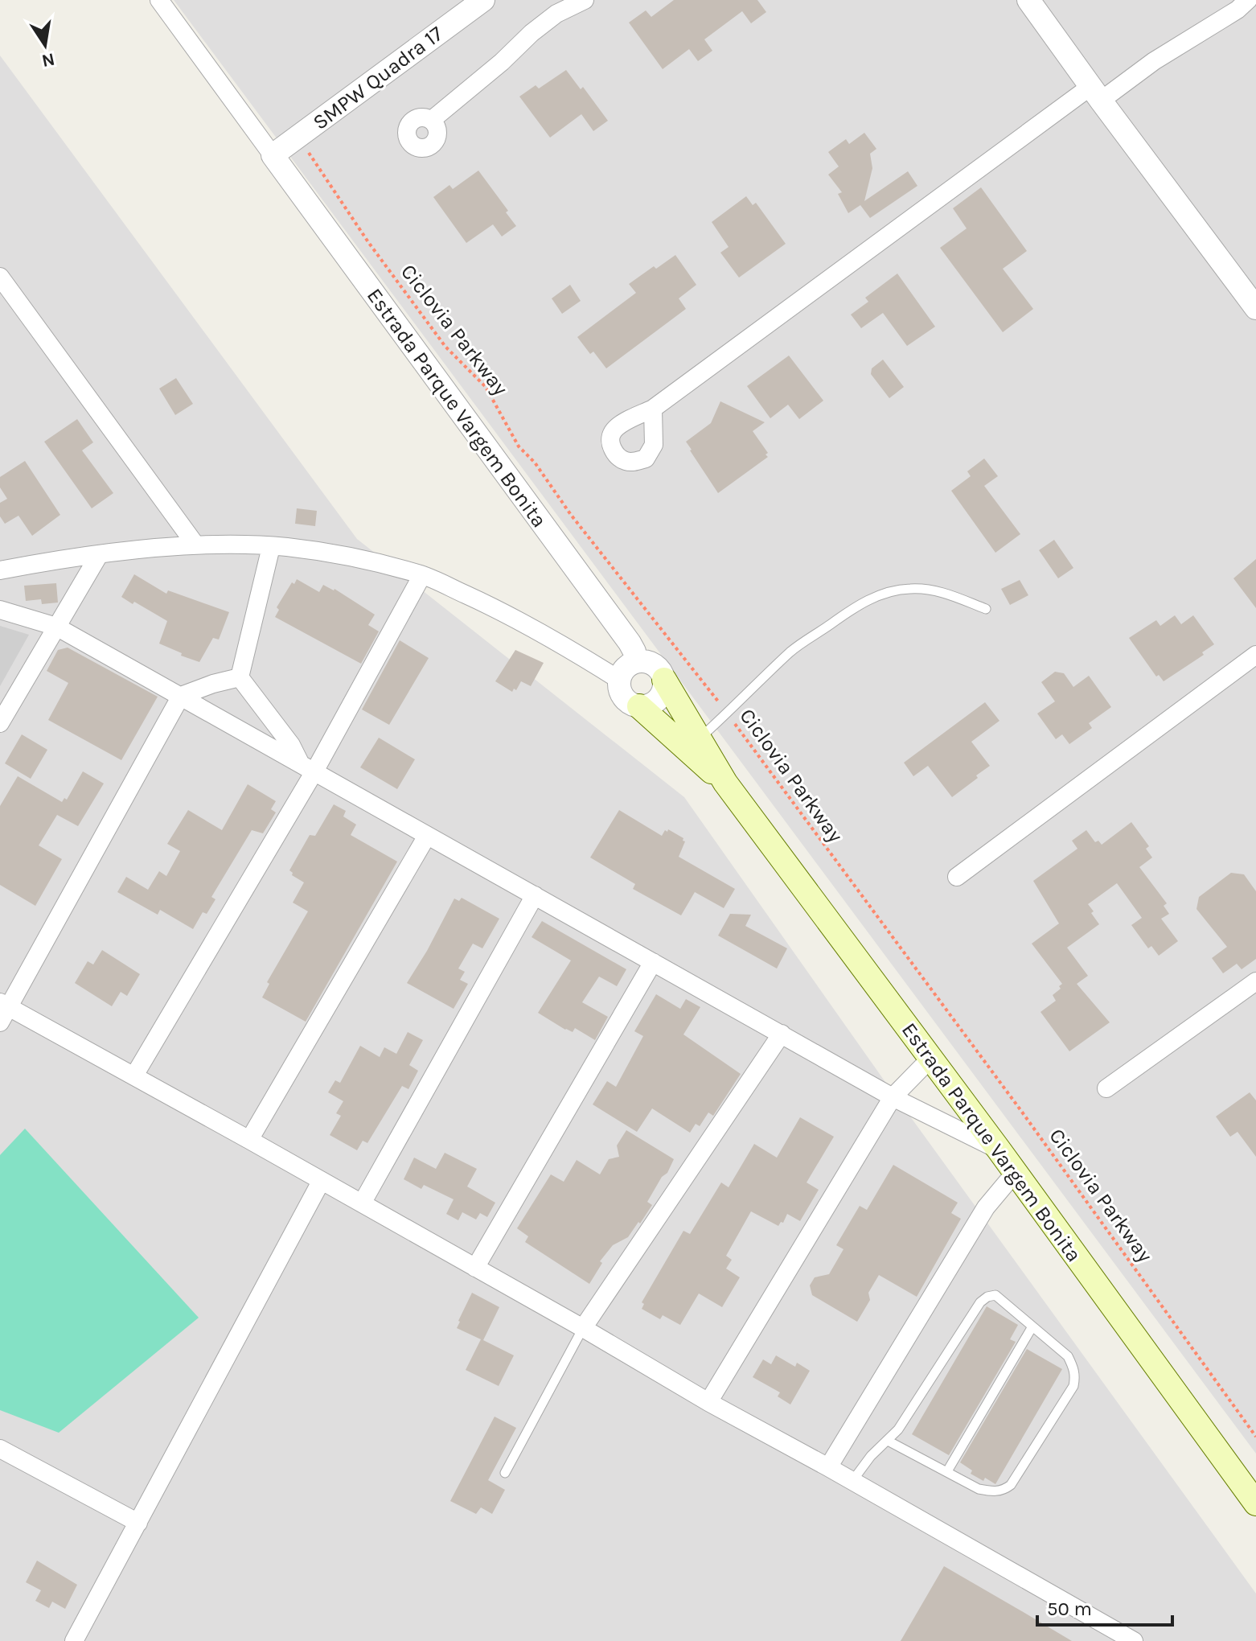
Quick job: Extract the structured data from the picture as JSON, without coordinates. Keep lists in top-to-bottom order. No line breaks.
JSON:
{"streets":{"main road":["Estrada Parque Vargem Bonita"],"street":["SMPW Quadra 17"],"path":["Ciclovia Parkway"]},"crossings":[["SMPW Quadra 17","Ciclovia Parkway"],["SMPW Quadra 17","Estrada Parque Vargem Bonita"]],"scale_bar":"50 m","north":"bottom"}
